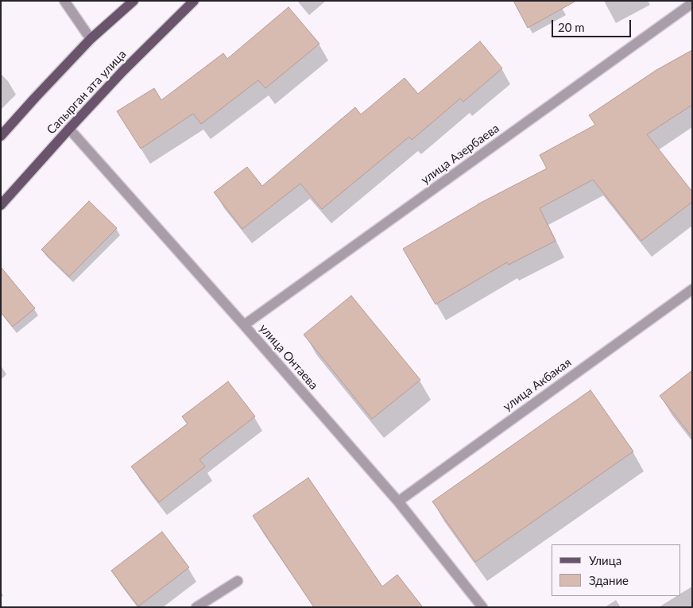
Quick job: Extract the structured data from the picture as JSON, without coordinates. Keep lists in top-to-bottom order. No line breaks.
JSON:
{"streets":{"main road":["Сапырган ата улица"],"street":["улица Азербаева","улица Онтаева","улица Акбакая"]},"crossings":[["Сапырган ата улица","улица Онтаева"],["улица Азербаева","улица Онтаева"],["улица Онтаева","улица Акбакая"]],"legend":["Улица","Здание"],"scale_bar":"20 m"}
